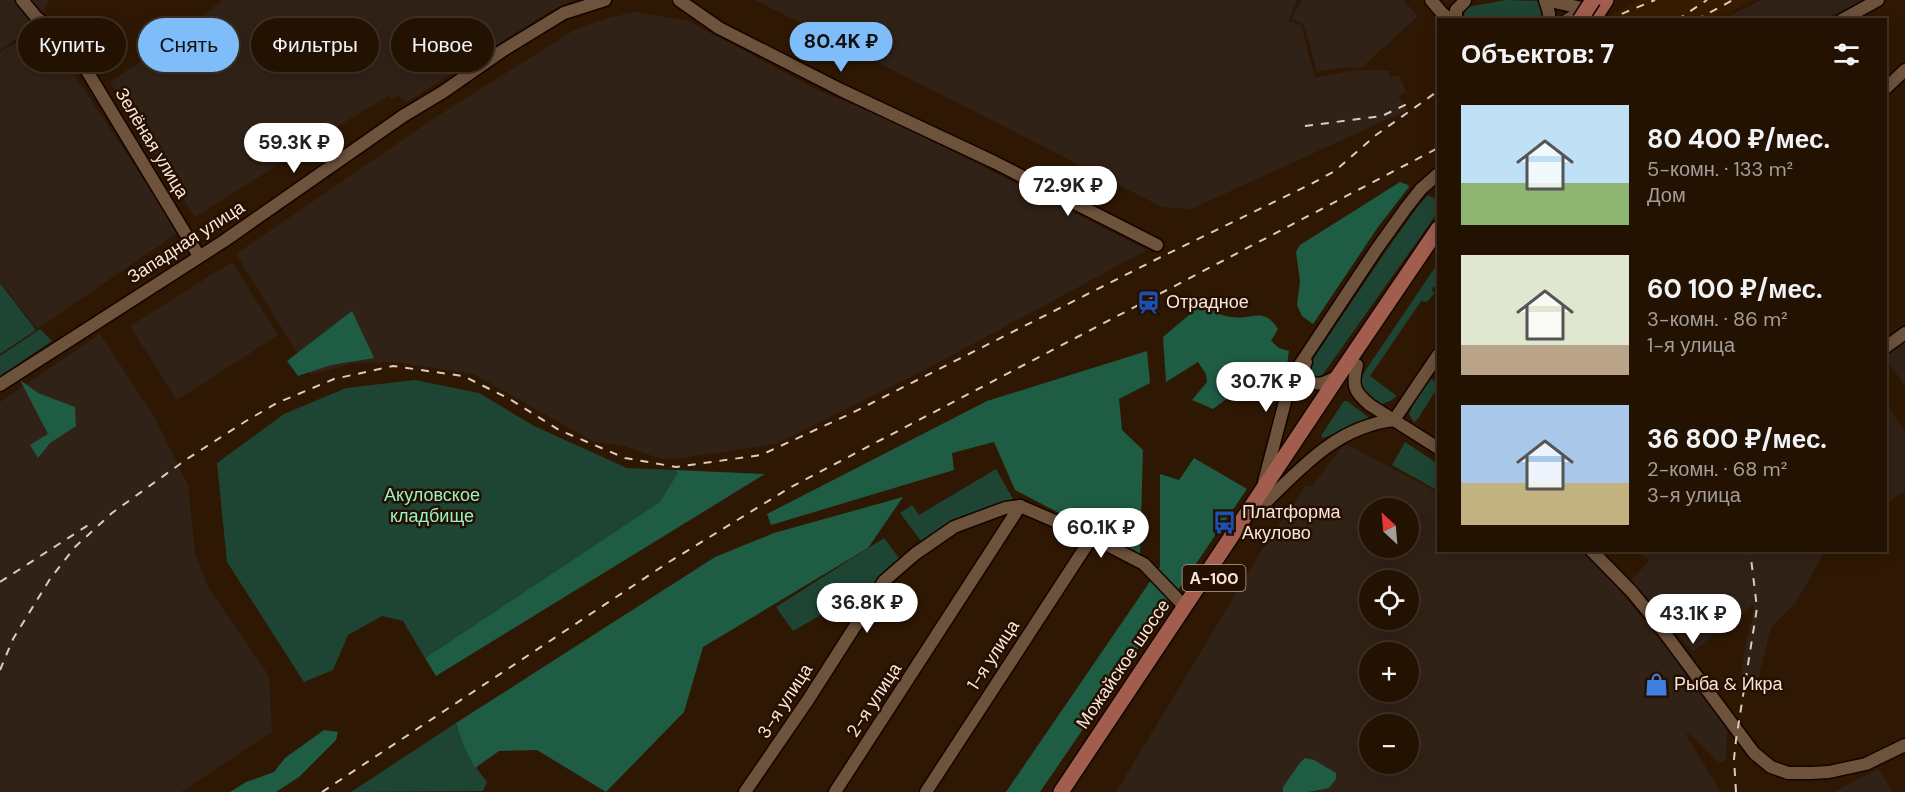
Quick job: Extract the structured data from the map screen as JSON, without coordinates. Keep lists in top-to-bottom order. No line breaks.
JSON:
{"streets":{"main road":["А-100","Можайское шоссе"],"street":["Зелёная улица","Западная улица","1-я улица","2-я улица","3-я улица"]},"crossings":[["Зелёная улица","Западная улица"],["2-я улица","3-я улица"]],"parks":["Акуловское кладбище"],"places":{"station":["Отрадное"],"bus stop":["Платформа Акулово"],"shop":["Рыба & Икра"]},"north":"top left","page":{"chip":["Купить","Снять","Фильтры","Новое"],"heading":"Объектов: 7","price":["80.4K ₽","59.3K ₽","72.9K ₽","30.7K ₽","60.1K ₽","36.8K ₽","43.1K ₽"],"list":[{"name":"80 400 ₽/мес.","note":"5-комн. · 133 m² · Дом"},{"name":"60 100 ₽/мес.","note":"3-комн. · 86 m² · 1-я улица"},{"name":"36 800 ₽/мес.","note":"2-комн. · 68 m² · 3-я улица"}],"map_buttons":["+","−"]}}
